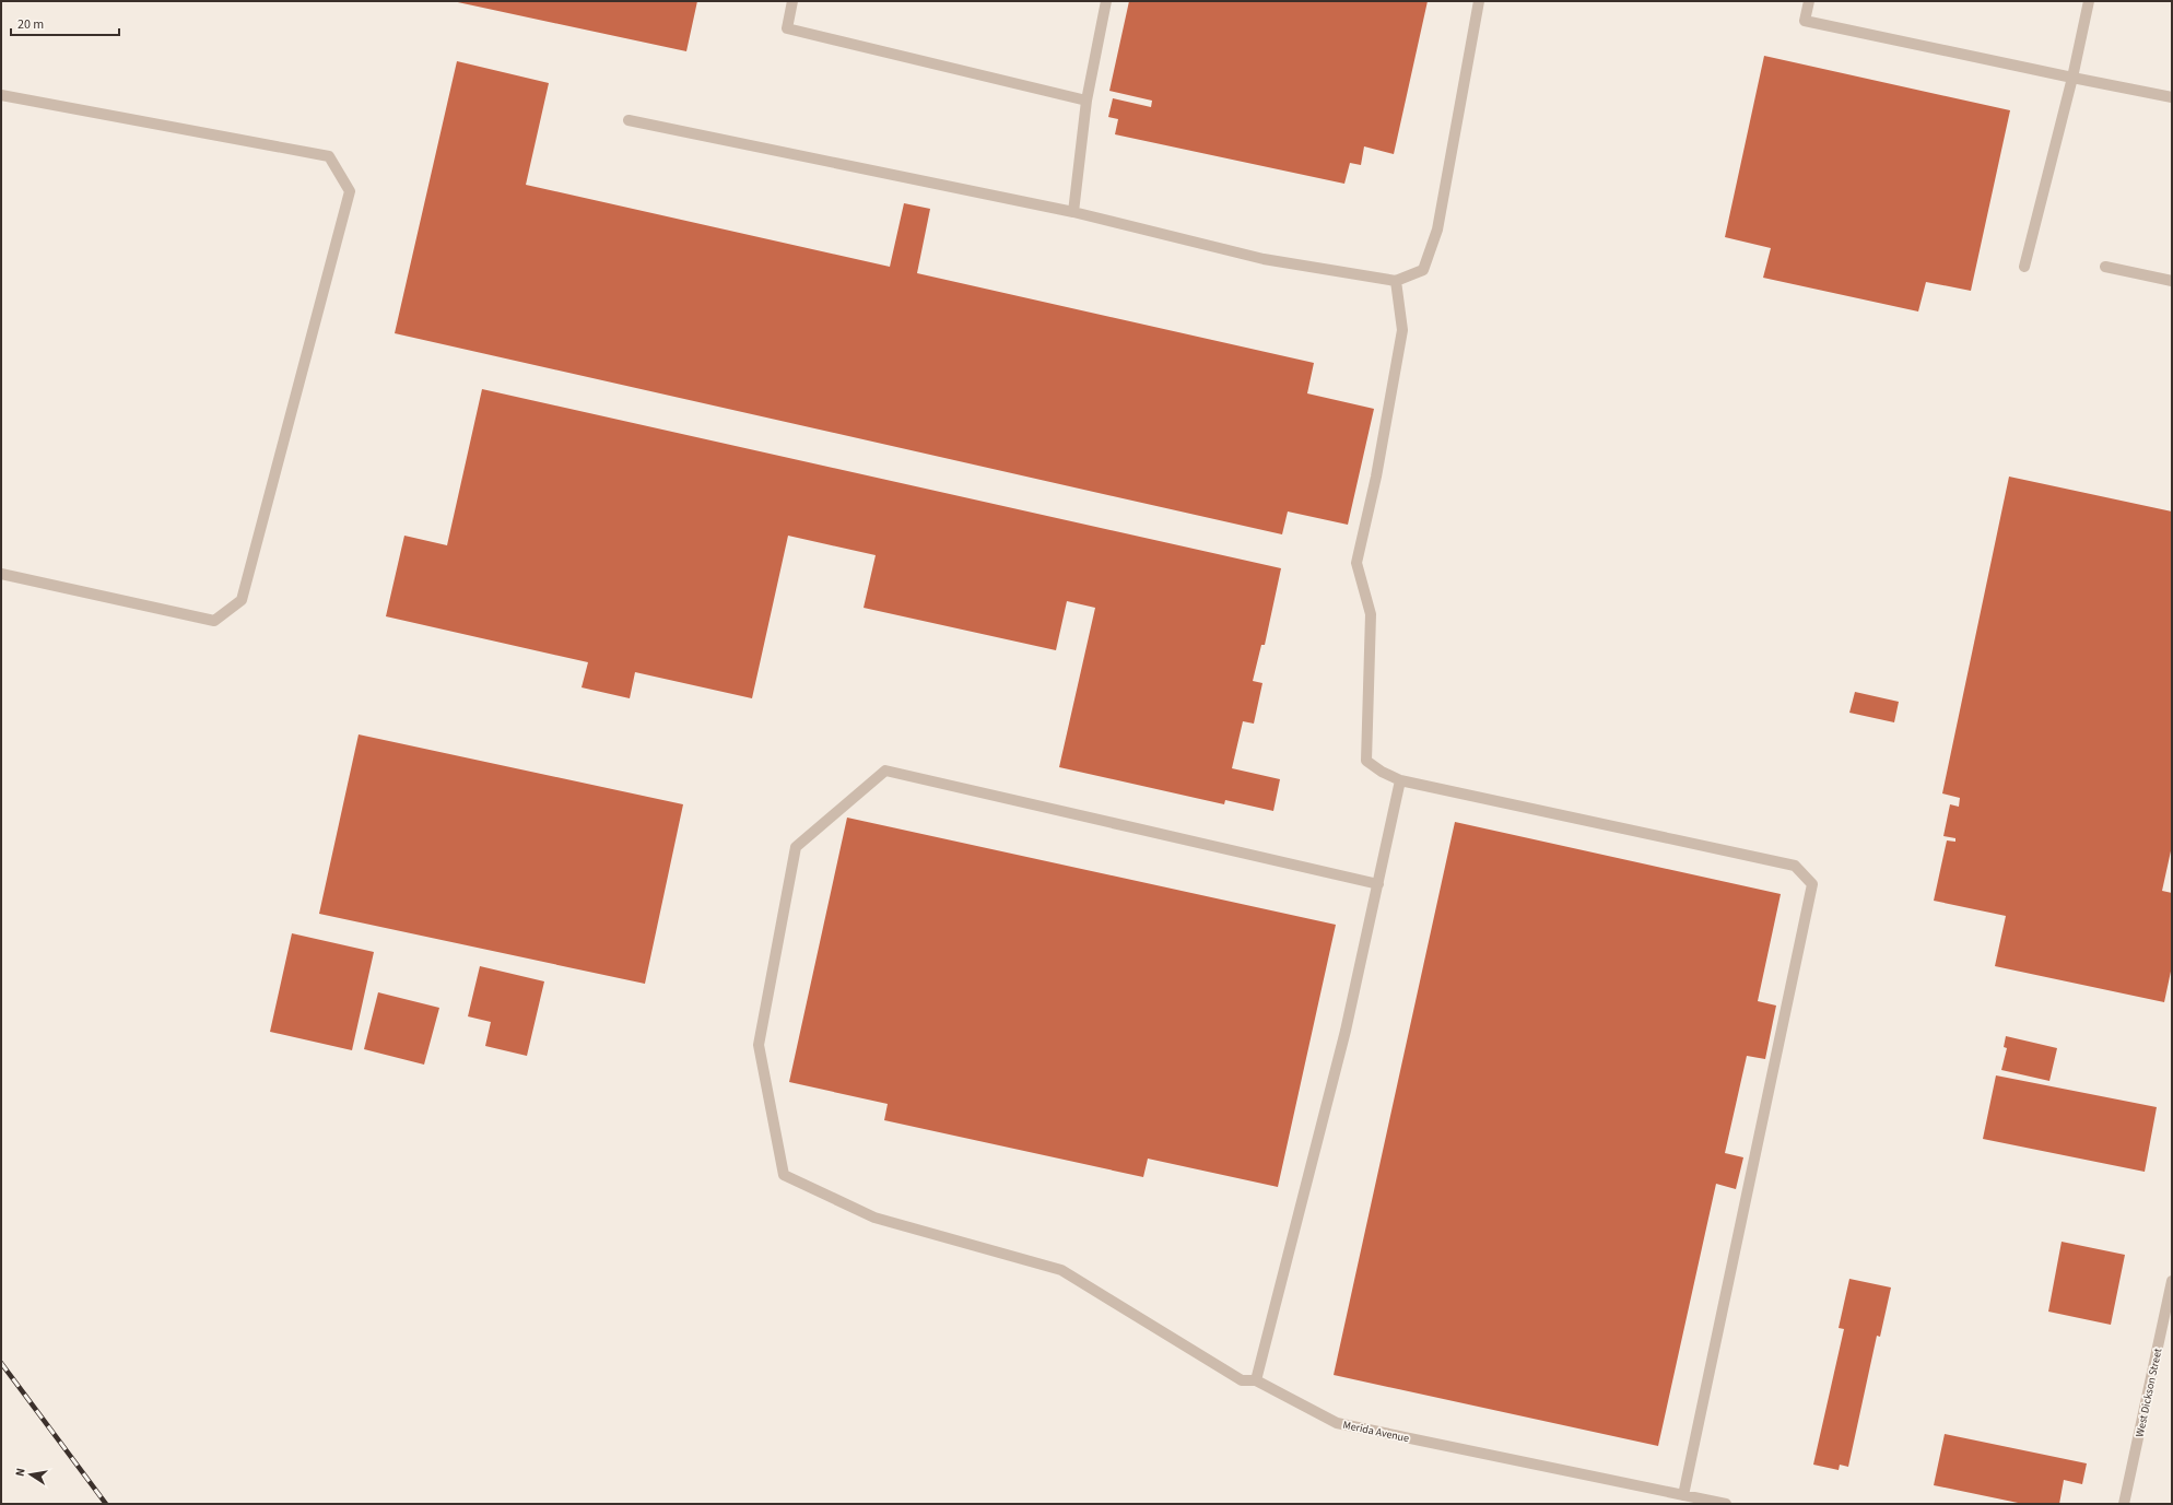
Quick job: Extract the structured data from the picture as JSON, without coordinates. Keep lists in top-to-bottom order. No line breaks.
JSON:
{"streets":{"street":["West Dickson Street","Merida Avenue"]},"scale_bar":"20 m","north":"left"}
